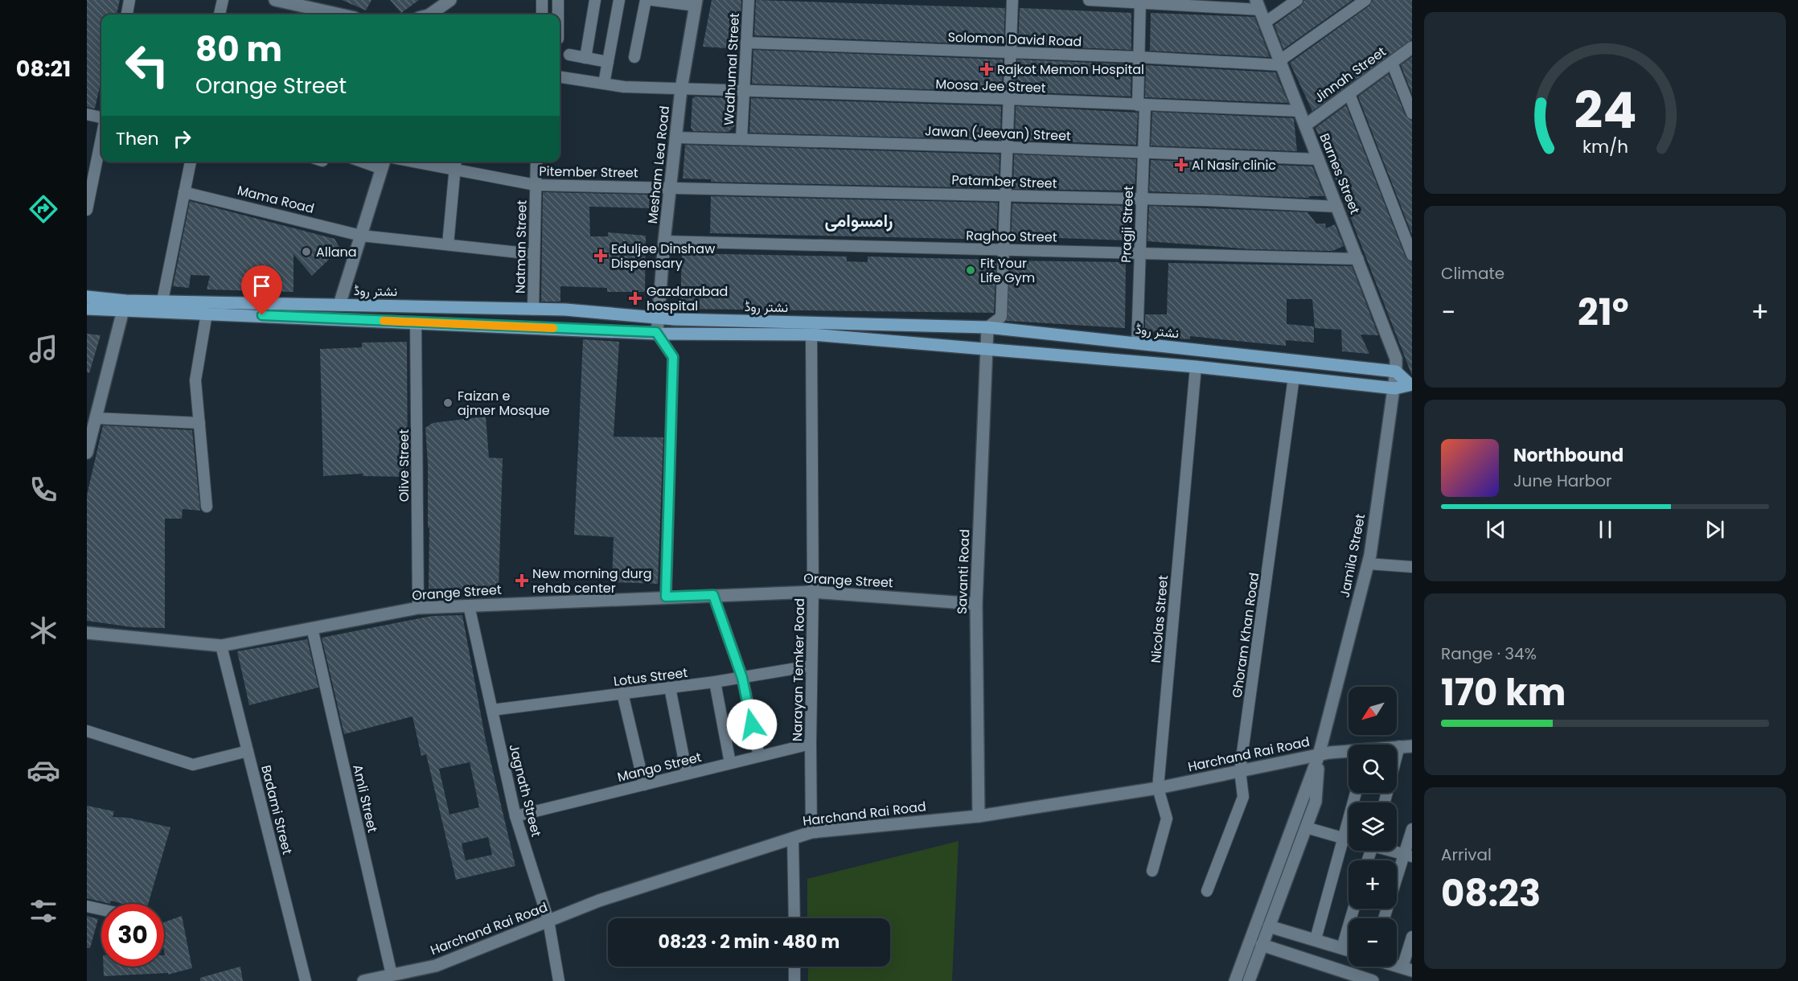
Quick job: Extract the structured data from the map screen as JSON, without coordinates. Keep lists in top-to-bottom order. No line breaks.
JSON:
{"streets":{"main road":["Jinnah Street","Mesham Lea Road","Barnes Street","نشتر روڈ","Jamila Street","Savanti Road","Orange Street","Harchand Rai Road"],"street":["Solomon David Road","Wadhumal Street","Moosa Jee Street","Jawan (Jeevan) Street","Pitember Street","Patamber Street","Mama Road","Pragji Street","Raghoo Street","Natman Street","Olive Street","Nicolas Street","Ghoram Khan Road","Narayan Temker Road","Lotus Street","Mango Street","Jagnath Street","Amli Street","Badami Street"]},"crossings":[["Solomon David Road","Wadhumal Street"],["Solomon David Road","Barnes Street"],["Solomon David Road","Pragji Street"],["Wadhumal Street","Moosa Jee Street"],["Wadhumal Street","Jawan (Jeevan) Street"],["Jinnah Street","Barnes Street"],["Moosa Jee Street","Mesham Lea Road"],["Moosa Jee Street","Barnes Street"],["Moosa Jee Street","Pragji Street"],["Jawan (Jeevan) Street","Mesham Lea Road"],["Jawan (Jeevan) Street","Barnes Street"],["Jawan (Jeevan) Street","Pragji Street"],["Mesham Lea Road","Pitember Street"],["Mesham Lea Road","Patamber Street"],["Mesham Lea Road","Raghoo Street"],["Mesham Lea Road","نشتر روڈ"],["Pitember Street","Patamber Street"],["Pitember Street","Natman Street"],["Barnes Street","Patamber Street"],["Barnes Street","Raghoo Street"],["Barnes Street","نشتر روڈ"],["Barnes Street","Jamila Street"],["Patamber Street","Pragji Street"],["Mama Road","Natman Street"],["Pragji Street","Raghoo Street"],["Pragji Street","نشتر روڈ"],["Natman Street","نشتر روڈ"],["نشتر روڈ","Olive Street"],["نشتر روڈ","Jamila Street"],["نشتر روڈ","Savanti Road"],["نشتر روڈ","Nicolas Street"],["نشتر روڈ","Ghoram Khan Road"],["نشتر روڈ","Narayan Temker Road"],["Olive Street","Orange Street"],["Jamila Street","Harchand Rai Road"],["Savanti Road","Orange Street"],["Savanti Road","Harchand Rai Road"],["Orange Street","Narayan Temker Road"],["Orange Street","Jagnath Street"],["Orange Street","Amli Street"],["Orange Street","Badami Street"],["Nicolas Street","Harchand Rai Road"],["Ghoram Khan Road","Harchand Rai Road"],["Narayan Temker Road","Lotus Street"],["Narayan Temker Road","Harchand Rai Road"],["Narayan Temker Road","Mango Street"],["Lotus Street","Jagnath Street"],["Harchand Rai Road","Jagnath Street"],["Harchand Rai Road","Amli Street"],["Mango Street","Jagnath Street"]],"districts":["رامسوامی"],"places":{"health":["Rajkot Memon Hospital","Al Nasir clinic","Eduljee Dinshaw Dispensary","Gazdarabad hospital","New morning durg rehab center"],"other":["Allana","Fit Your Life Gym","Faizan e ajmer Mosque"]},"north":"bottom left","page":{"tabs":"08:21","turn":["80 m","Orange Street"],"then":"Then","tile":["Climate",["Range · 34%","170 km"],["Arrival","08:23"]],"heat":["−","21°","+"],"song":["Northbound","June Harbor"],"map_buttons":["+","−"],"limit":"30","trip":"08:23 · 2 min · 480 m","gauge":["24","km/h"]}}
